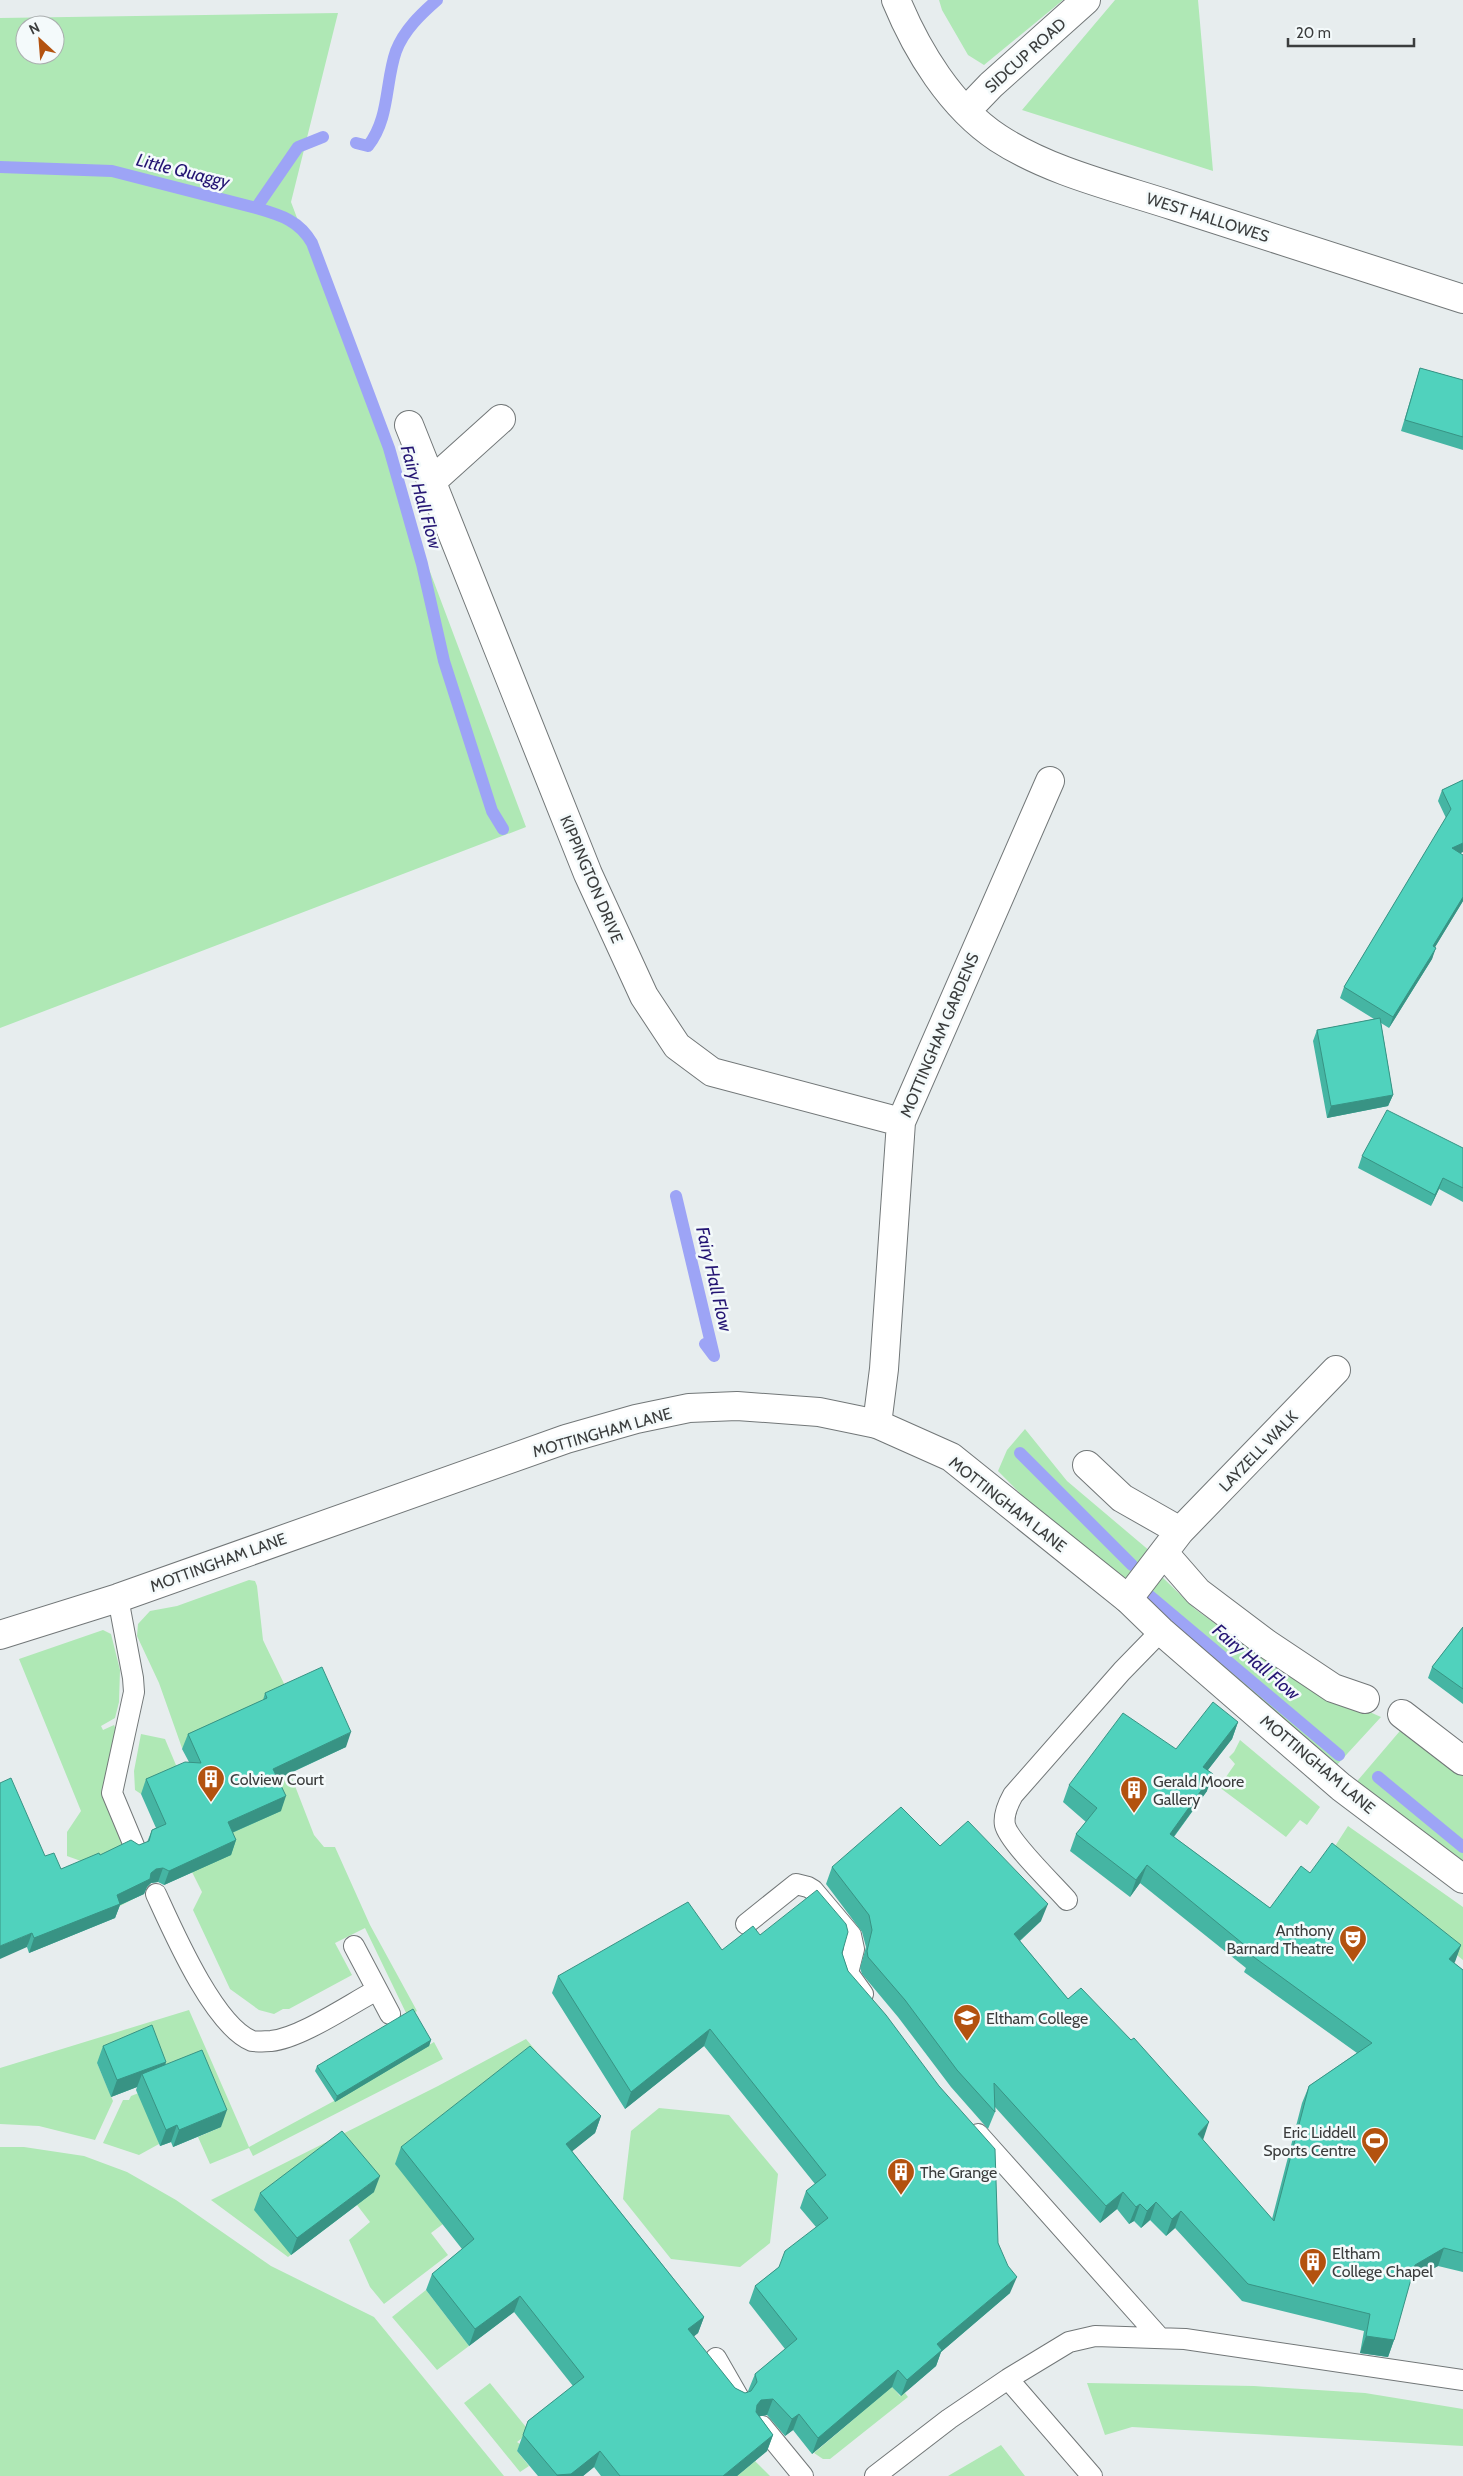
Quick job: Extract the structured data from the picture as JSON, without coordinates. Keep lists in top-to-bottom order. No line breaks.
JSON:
{"streets":{"street":["SIDCUP ROAD","WEST HALLOWES","KIPPINGTON DRIVE","MOTTINGHAM GARDENS","MOTTINGHAM LANE","LAYZELL WALK"]},"crossings":[["SIDCUP ROAD","WEST HALLOWES"],["KIPPINGTON DRIVE","MOTTINGHAM GARDENS"],["MOTTINGHAM GARDENS","MOTTINGHAM LANE"],["MOTTINGHAM LANE","LAYZELL WALK"]],"water":["Little Quaggy","Fairy Hall Flow"],"places":{"building":["Colview Court","Gerald Moore Gallery","The Grange","Eltham College Chapel"],"theatre":["Anthony Barnard Theatre"],"school or university":["Eltham College"],"sports":["Eric Liddell Sports Centre"]},"scale_bar":"20 m","north":"top left"}
